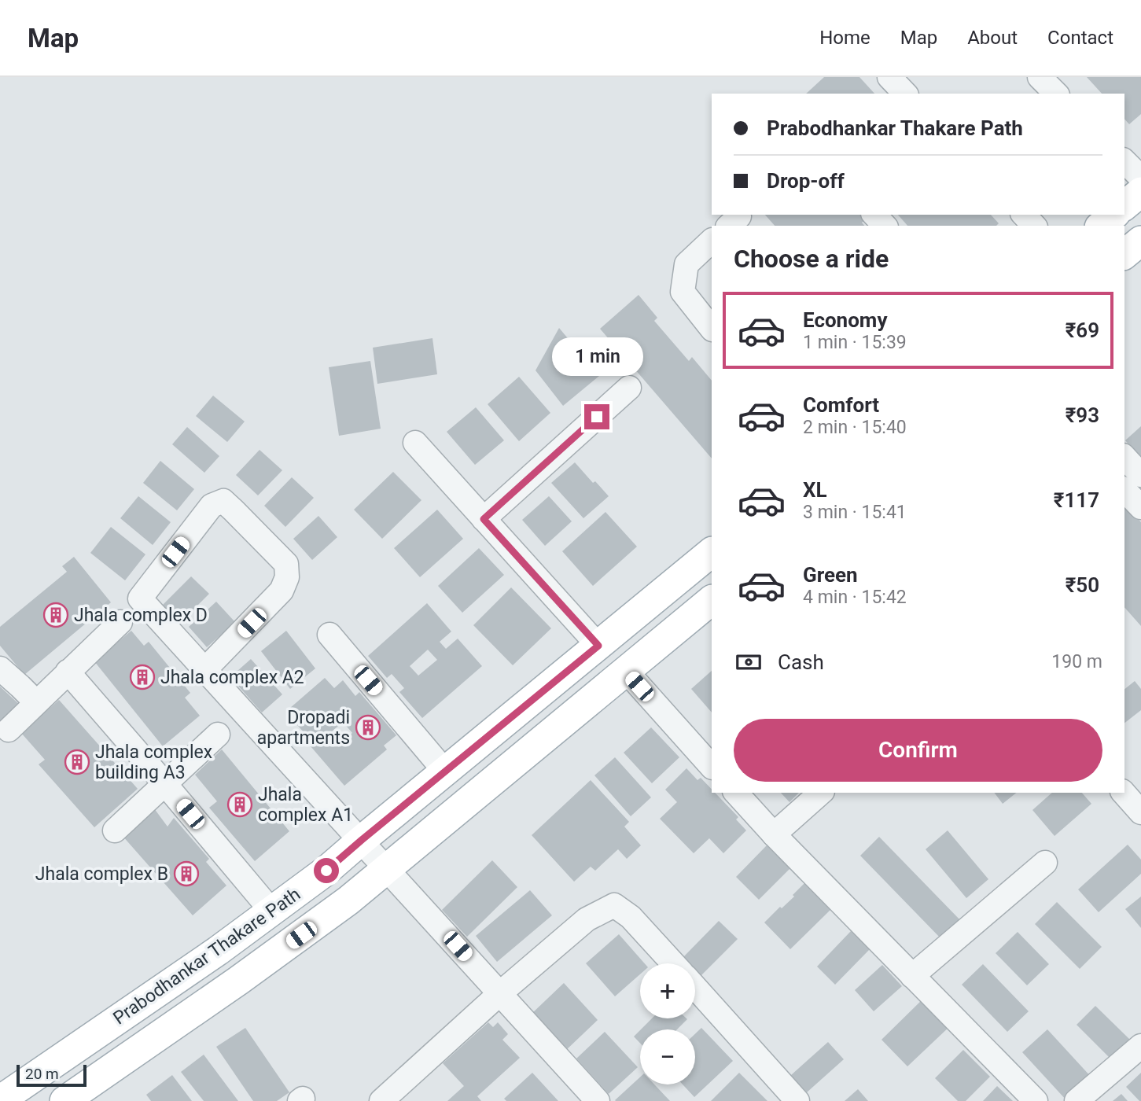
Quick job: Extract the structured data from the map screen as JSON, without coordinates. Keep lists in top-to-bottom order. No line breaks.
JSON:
{"streets":{"main road":["Prabodhankar Thakare Path"]},"places":{"building":["Jhala complex D","Jhala complex A2","Dropadi apartments","Jhala complex building A3","Jhala complex A1","Jhala complex B"]},"scale_bar":"20 m","page":{"header":"Map","nav":["Home","Map","About","Contact"],"banner":["Prabodhankar Thakare Path","Drop-off"],"heading":"Choose a ride","list":[{"name":"Economy","note":"1 min · 15:39","value":"₹69"},{"name":"Comfort","note":"2 min · 15:40","value":"₹93"},{"name":"XL","note":"3 min · 15:41","value":"₹117"},{"name":"Green","note":"4 min · 15:42","value":"₹50"}],"bubble":"1 min","pay":["Cash","190 m"],"buttons":"Confirm","map_buttons":["+","−"],"scale":"20 m"}}
